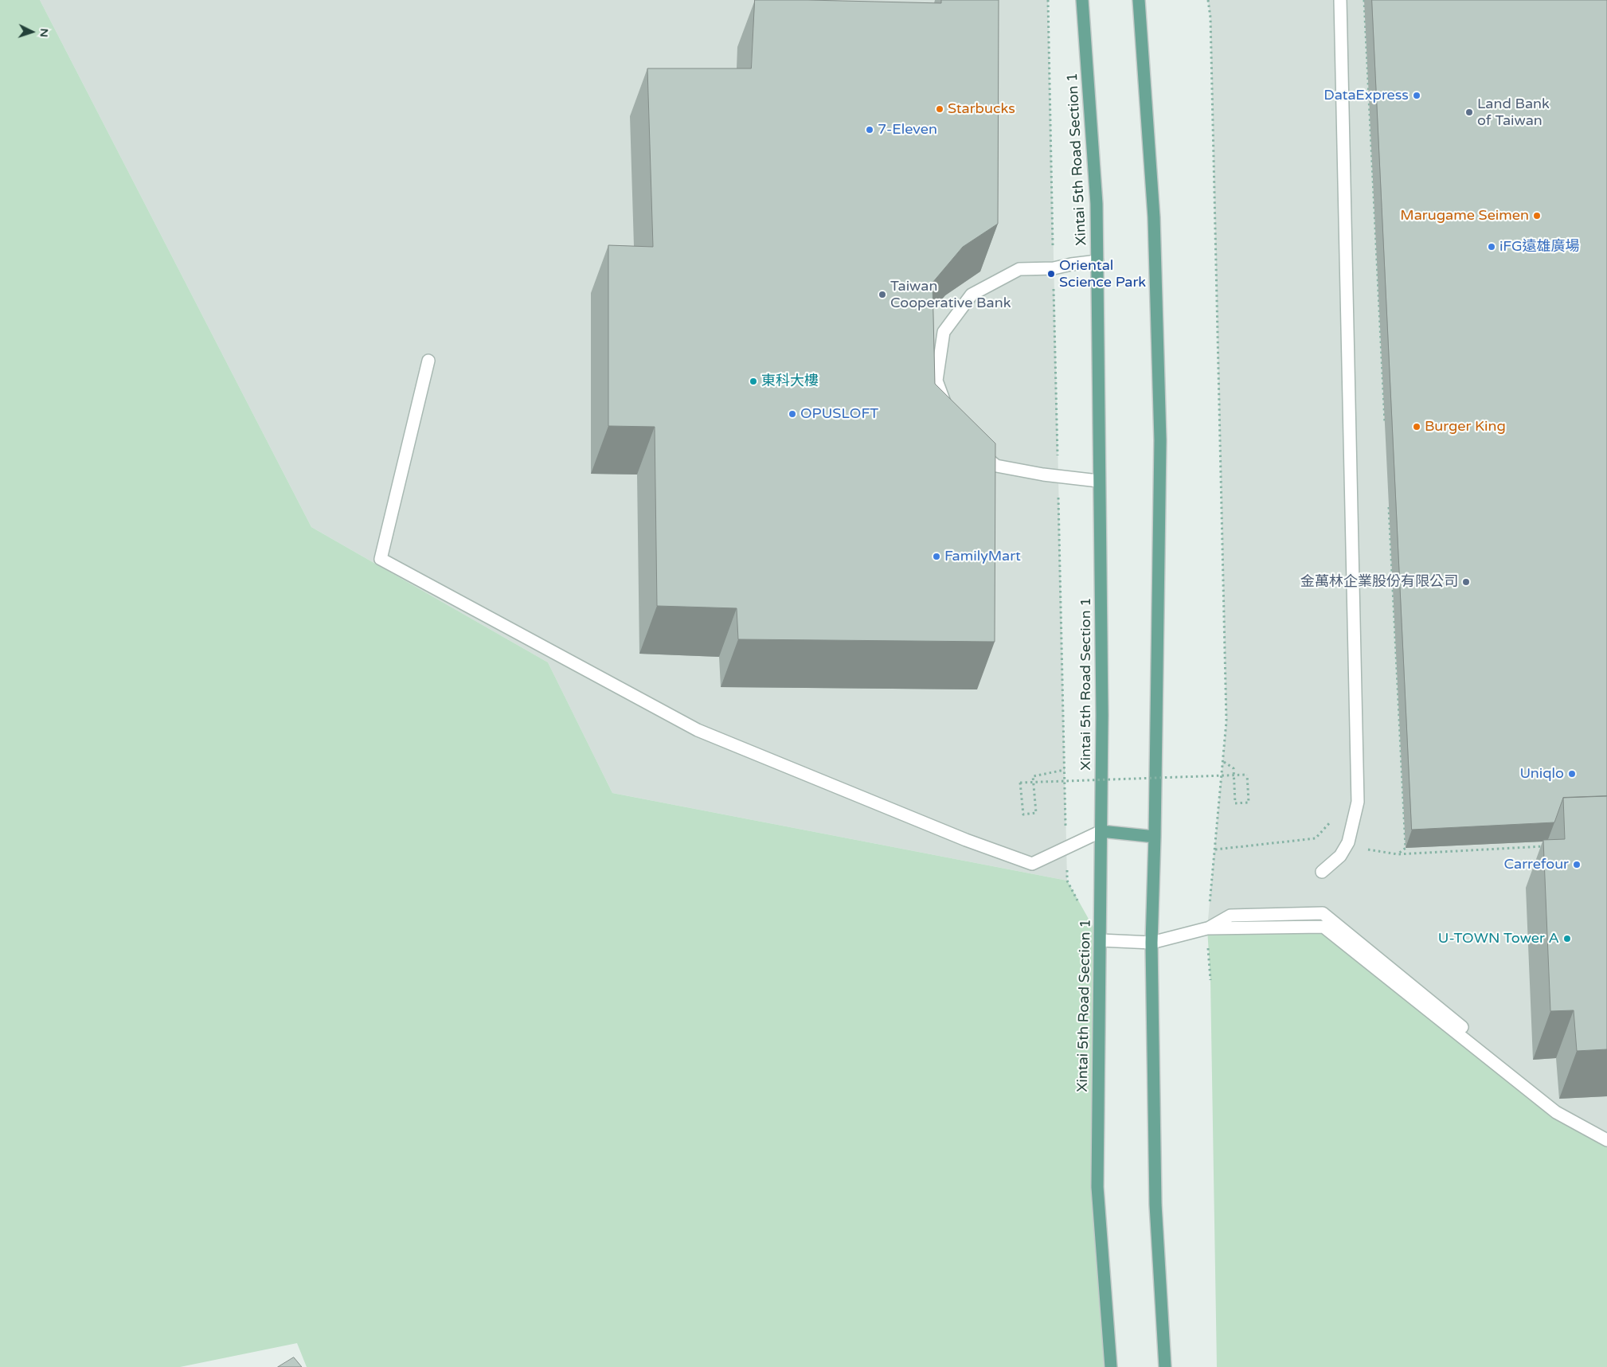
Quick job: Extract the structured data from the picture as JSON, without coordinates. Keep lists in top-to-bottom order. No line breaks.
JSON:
{"streets":{"main road":["Xintai 5th Road Section 1"]},"places":["DataExpress","Starbucks","Land Bank of Taiwan","7-Eleven","Marugame Seimen","iFG遠雄廣場","Oriental Science Park","Taiwan Cooperative Bank","東科大樓","OPUSLOFT","Burger King","FamilyMart","金萬林企業股份有限公司","Uniqlo","Carrefour","U-TOWN Tower A"],"north":"right"}
